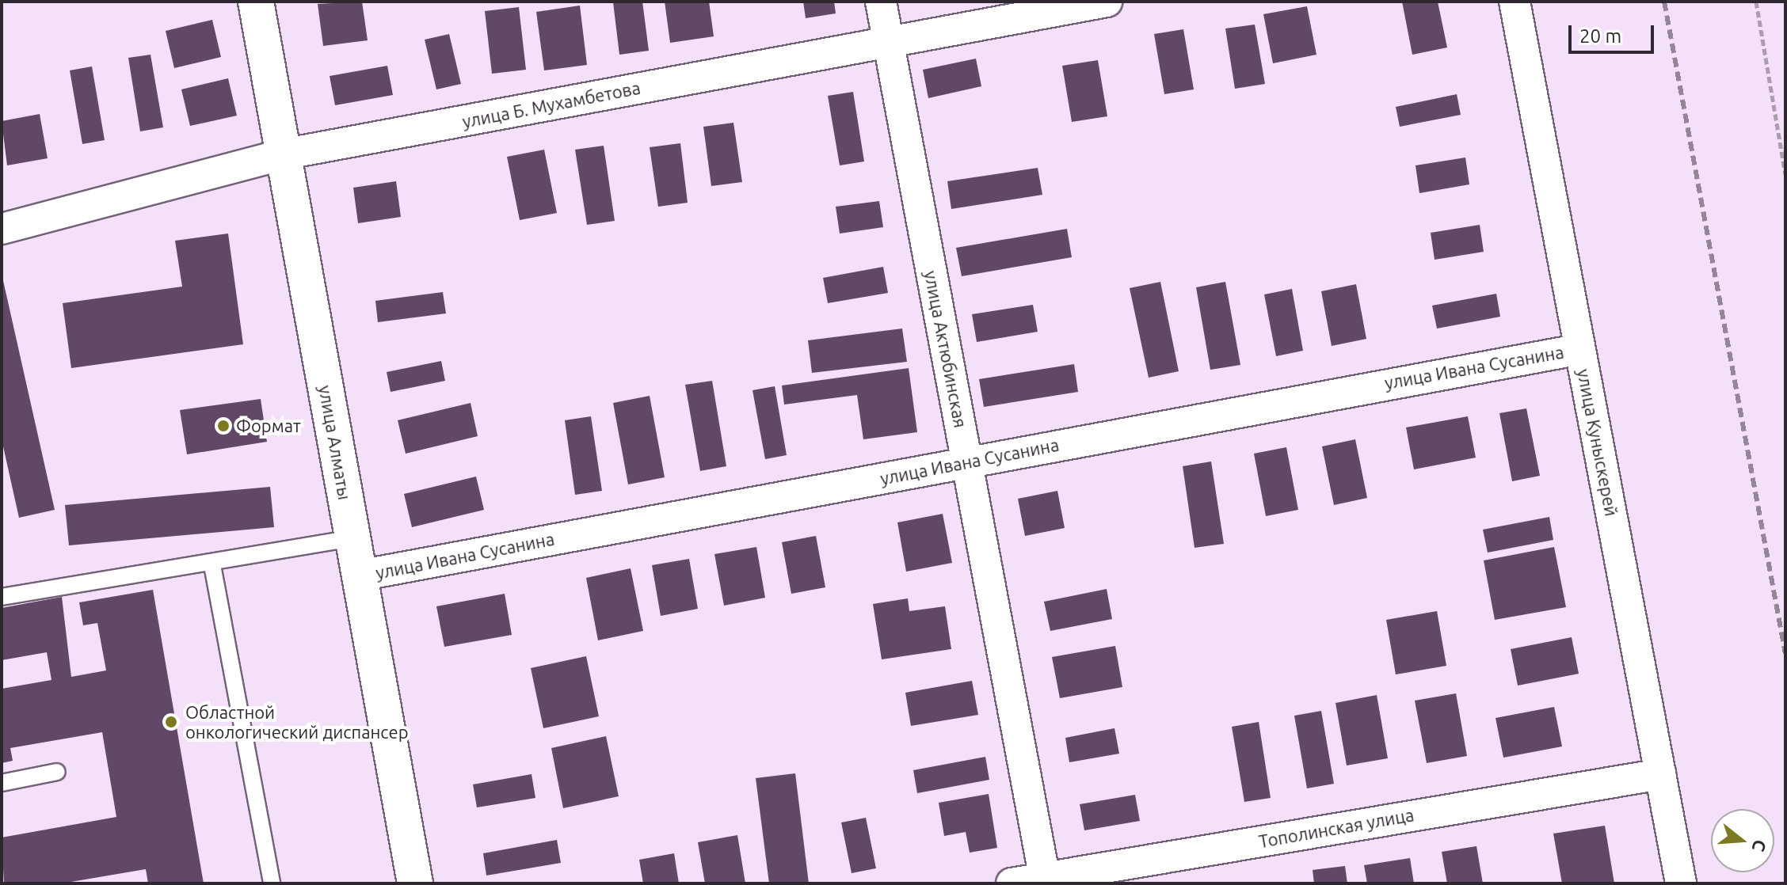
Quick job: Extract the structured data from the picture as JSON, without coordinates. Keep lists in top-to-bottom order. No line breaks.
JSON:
{"streets":{"street":["улица Б. Мухамбетова","улица Актюбинская","улица Ивана Сусанина","улица Алматы","улица Куныскерей","Тополинская улица"]},"crossings":[["улица Б. Мухамбетова","улица Актюбинская"],["улица Б. Мухамбетова","улица Алматы"],["улица Актюбинская","улица Ивана Сусанина"],["улица Актюбинская","Тополинская улица"],["улица Ивана Сусанина","улица Алматы"],["улица Ивана Сусанина","улица Куныскерей"],["улица Куныскерей","Тополинская улица"]],"places":["Формат","Областной онкологический диспансер"],"scale_bar":"20 m","north":"right"}
